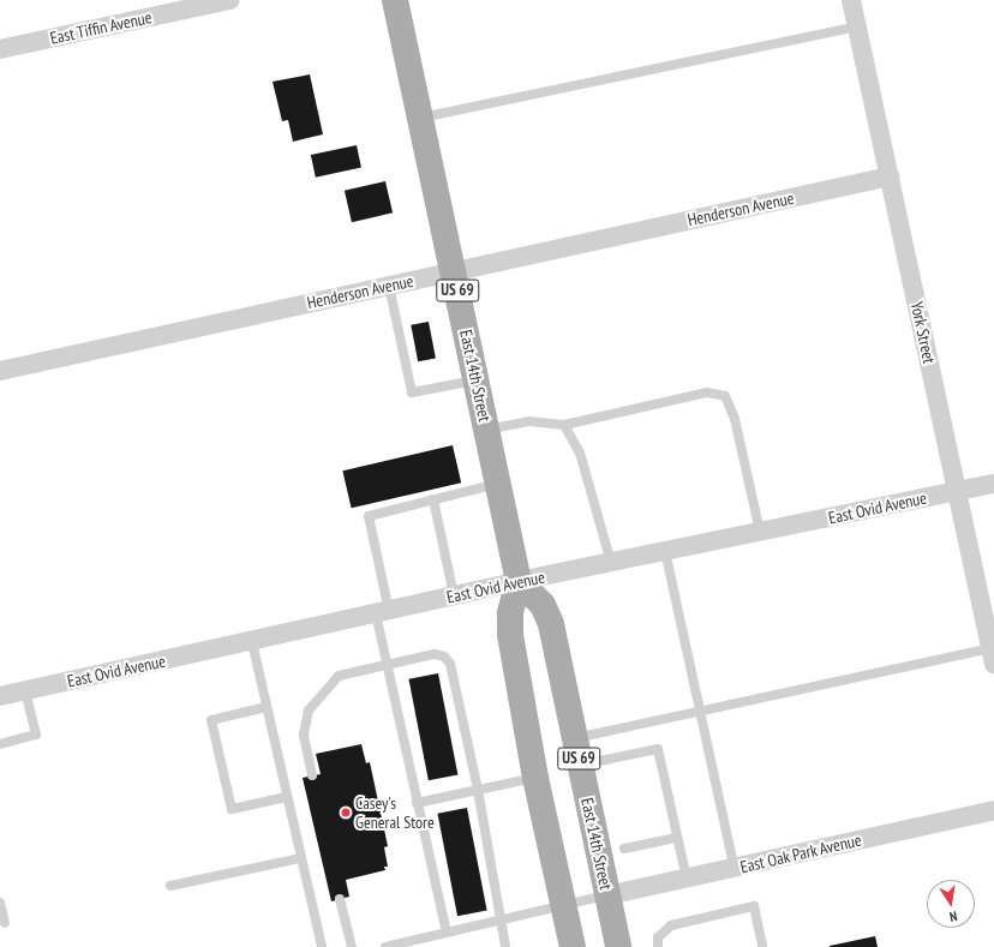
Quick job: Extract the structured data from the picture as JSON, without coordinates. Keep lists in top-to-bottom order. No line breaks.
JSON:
{"streets":{"main road":["US 69","East 14th Street"],"street":["East Tiffin Avenue","Henderson Avenue","York Street","East Ovid Avenue","East Oak Park Avenue"]},"crossings":[["Henderson Avenue","York Street"],["Henderson Avenue","East 14th Street"],["York Street","East Ovid Avenue"],["East 14th Street","East Ovid Avenue"],["East 14th Street","East Oak Park Avenue"]],"places":["Casey's General Store"],"north":"bottom"}
